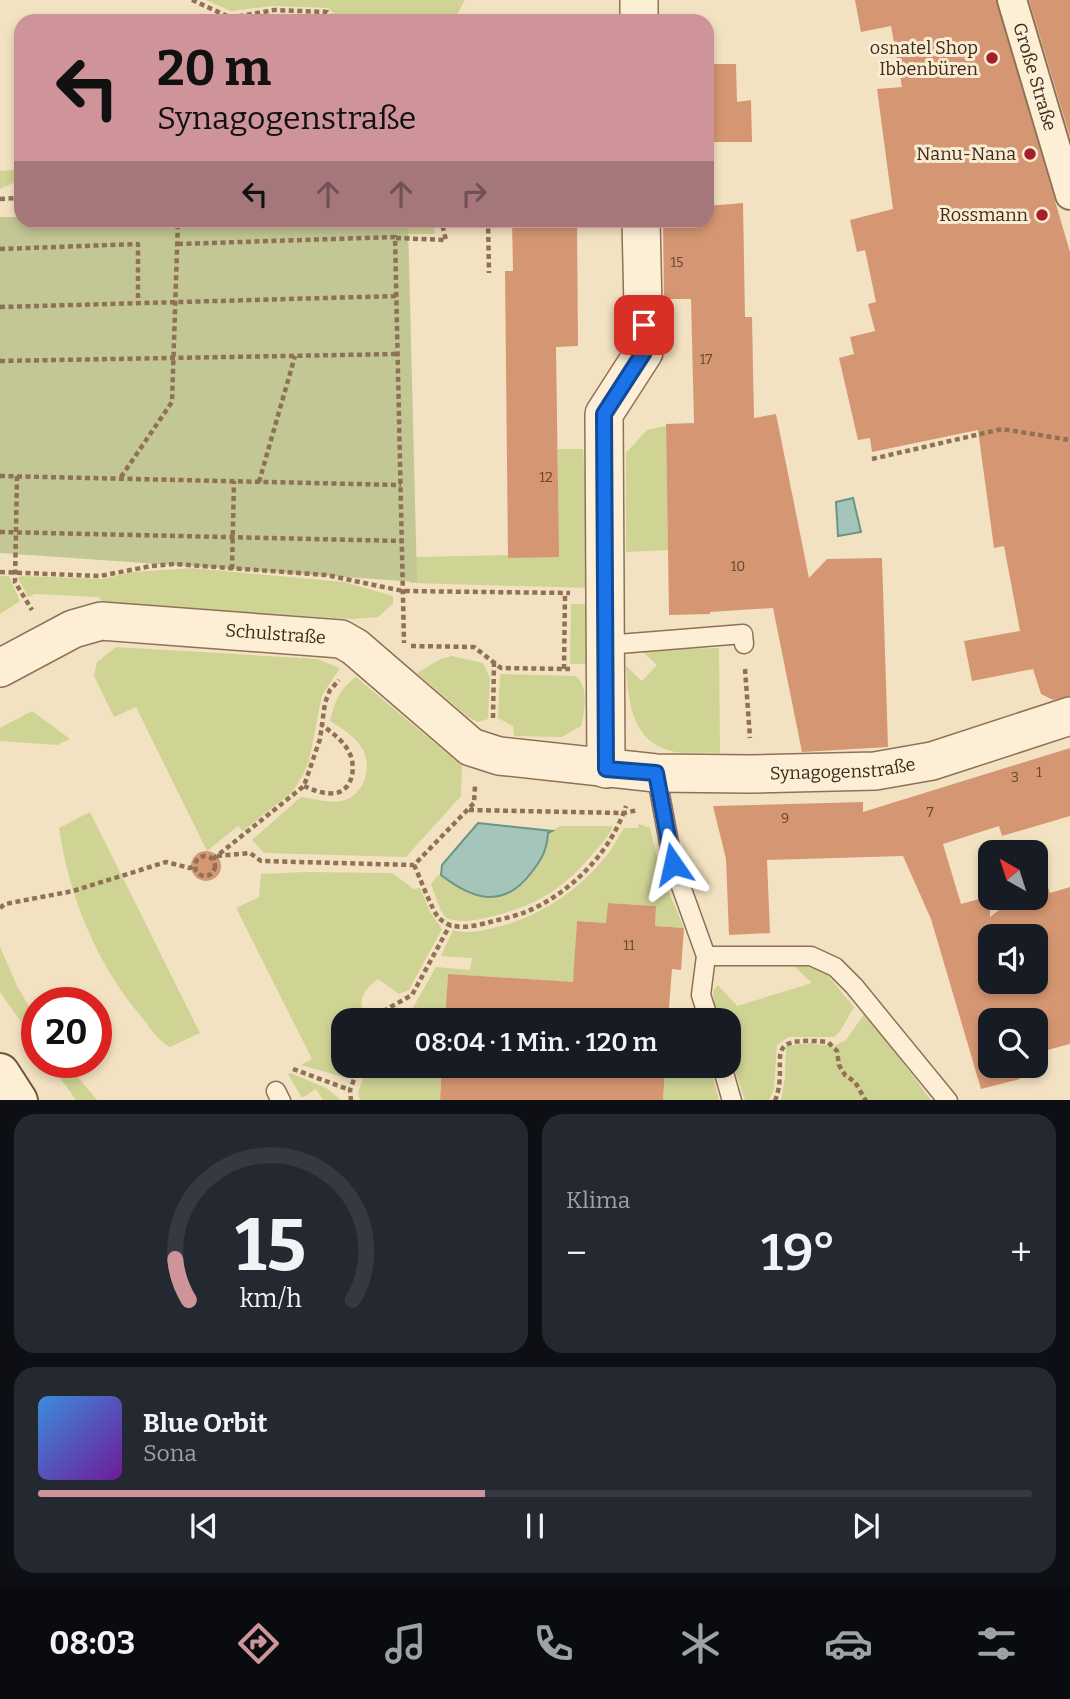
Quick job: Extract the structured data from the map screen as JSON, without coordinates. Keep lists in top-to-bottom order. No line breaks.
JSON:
{"streets":{"street":["Große Straße","Schulstraße","Synagogenstraße"]},"crossings":[["Schulstraße","Synagogenstraße"]],"places":["osnatel Shop Ibbenbüren","Nanu-Nana","Rossmann"],"house_numbers":["15","17","12","10","1","3","7","9","11"],"north":"top left","page":{"turn":["20 m","Synagogenstraße"],"limit":"20","trip":"08:04 · 1 Min. · 120 m","tile":"Klima","heat":["−","19°","+"],"song":["Blue Orbit","Sona"],"tabs":"08:03","gauge":["15","km/h"]}}
